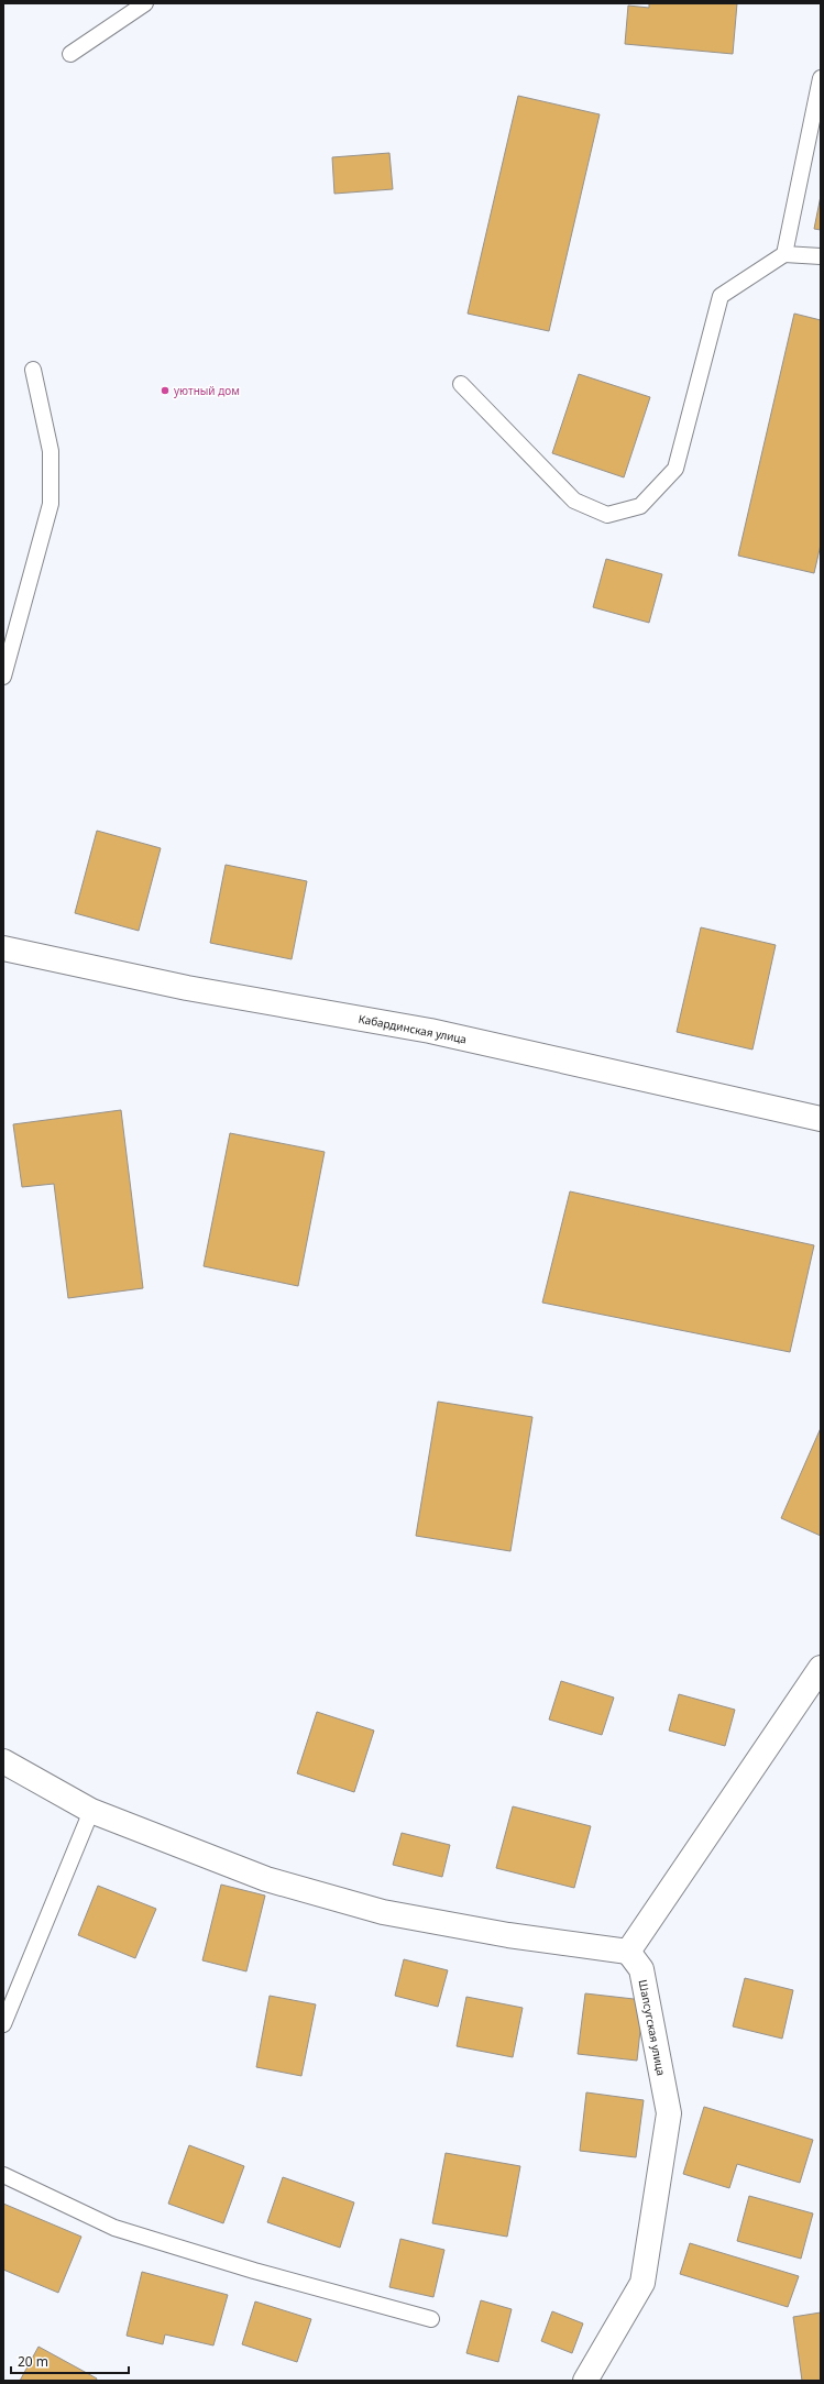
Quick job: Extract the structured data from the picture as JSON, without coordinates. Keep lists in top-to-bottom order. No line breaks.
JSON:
{"streets":{"street":["Кабардинская улица","Шапсугская улица"]},"places":["уютный дом"],"scale_bar":"20 m"}
